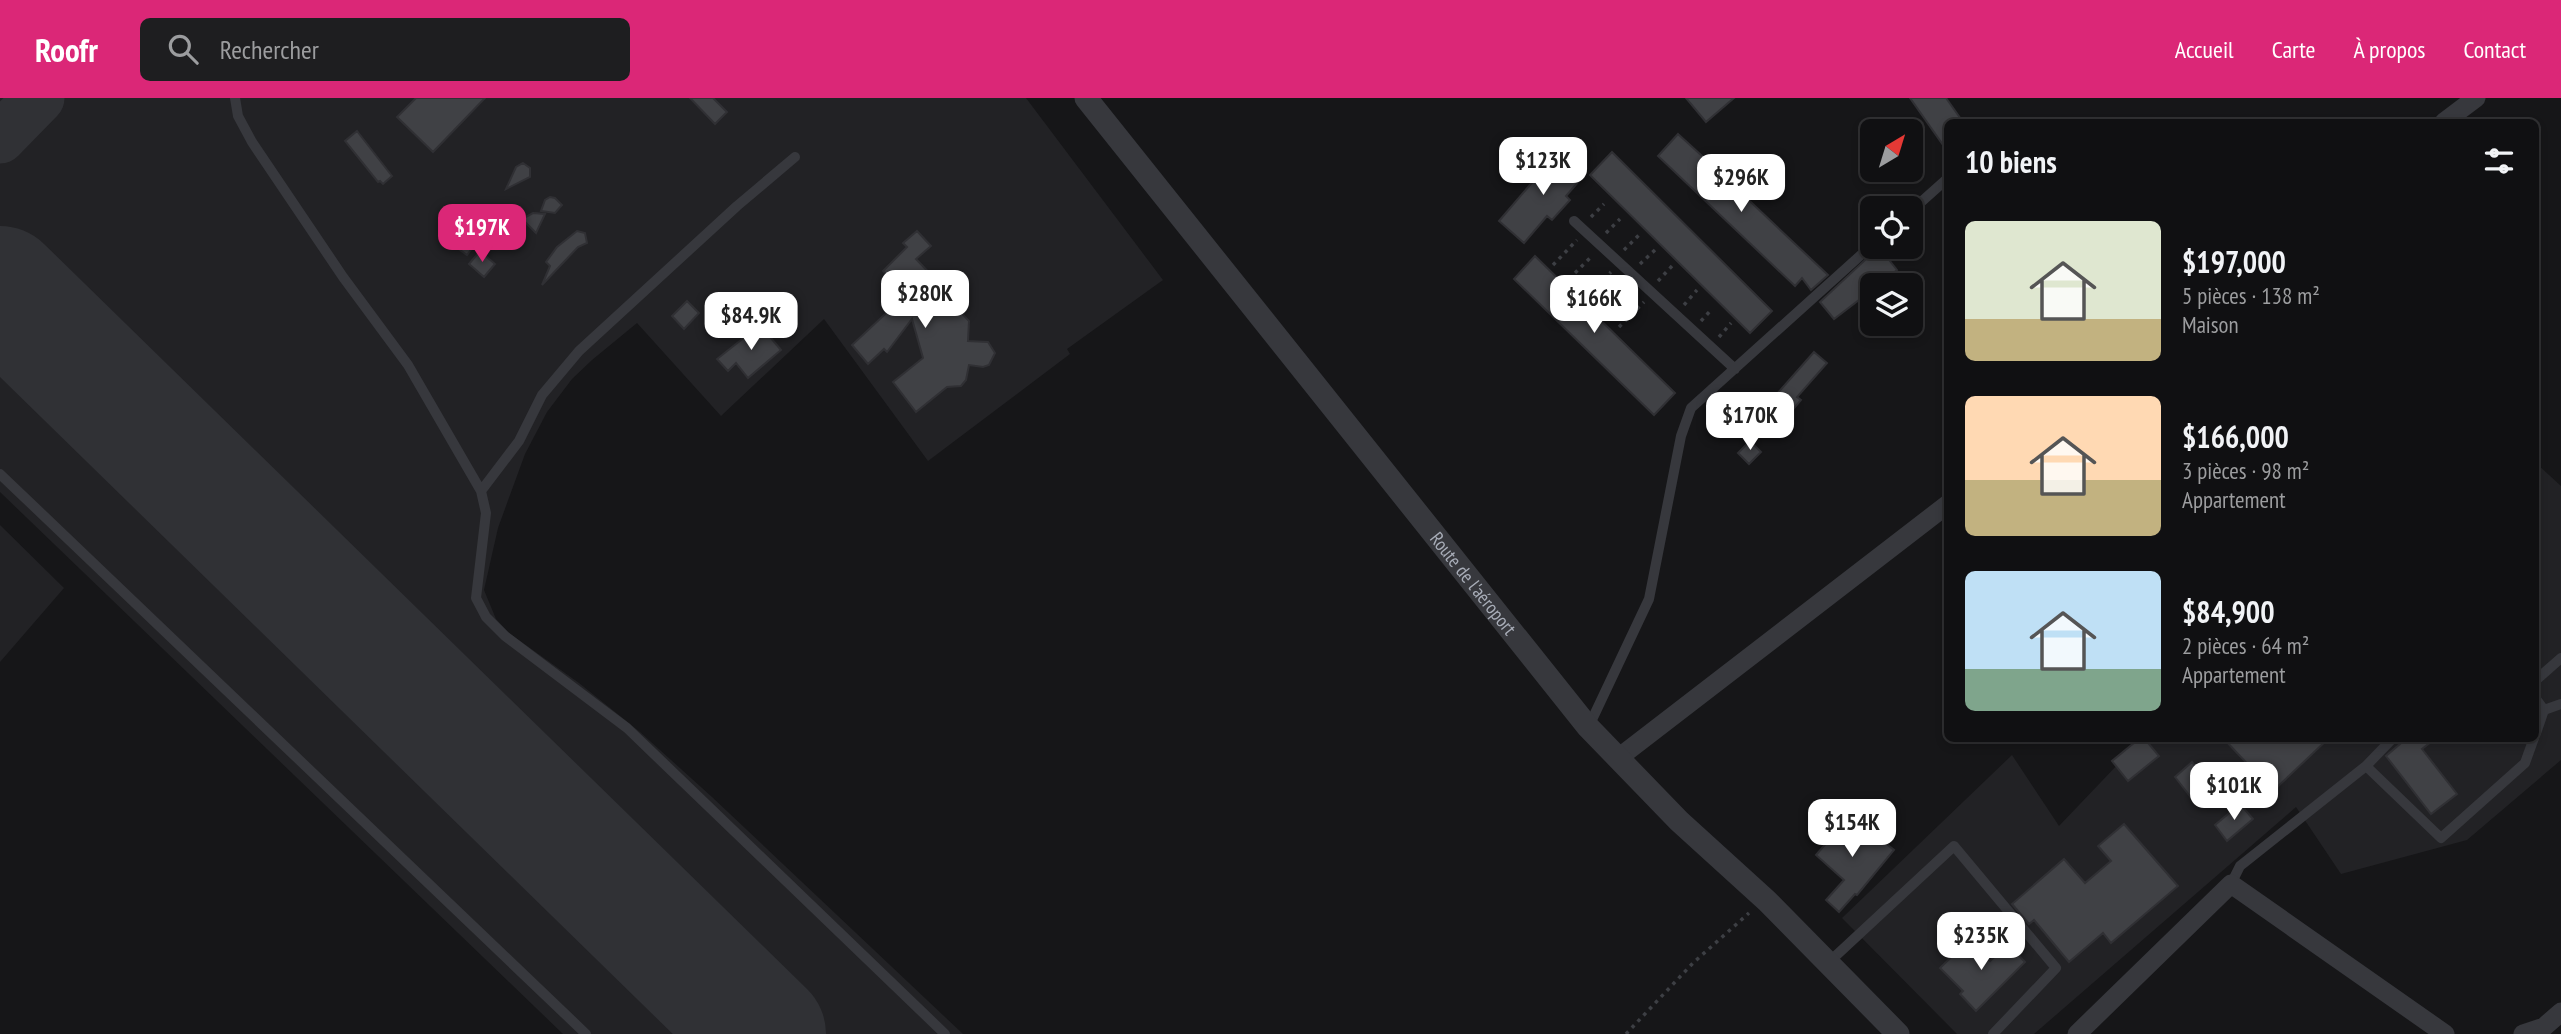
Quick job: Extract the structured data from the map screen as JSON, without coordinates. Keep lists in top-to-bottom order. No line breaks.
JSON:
{"streets":{"street":["Route de l'aéroport"]},"north":"top right","page":{"header":"Roofr","search":"Rechercher","nav":["Accueil","Carte","À propos","Contact"],"heading":"10 biens","price":["$123K","$296K","$197K","$280K","$166K","$84.9K","$170K","$101K","$154K","$235K"],"list":[{"name":"$197,000","note":"5 pièces · 138 m² · Maison"},{"name":"$166,000","note":"3 pièces · 98 m² · Appartement"},{"name":"$84,900","note":"2 pièces · 64 m² · Appartement"}]}}
